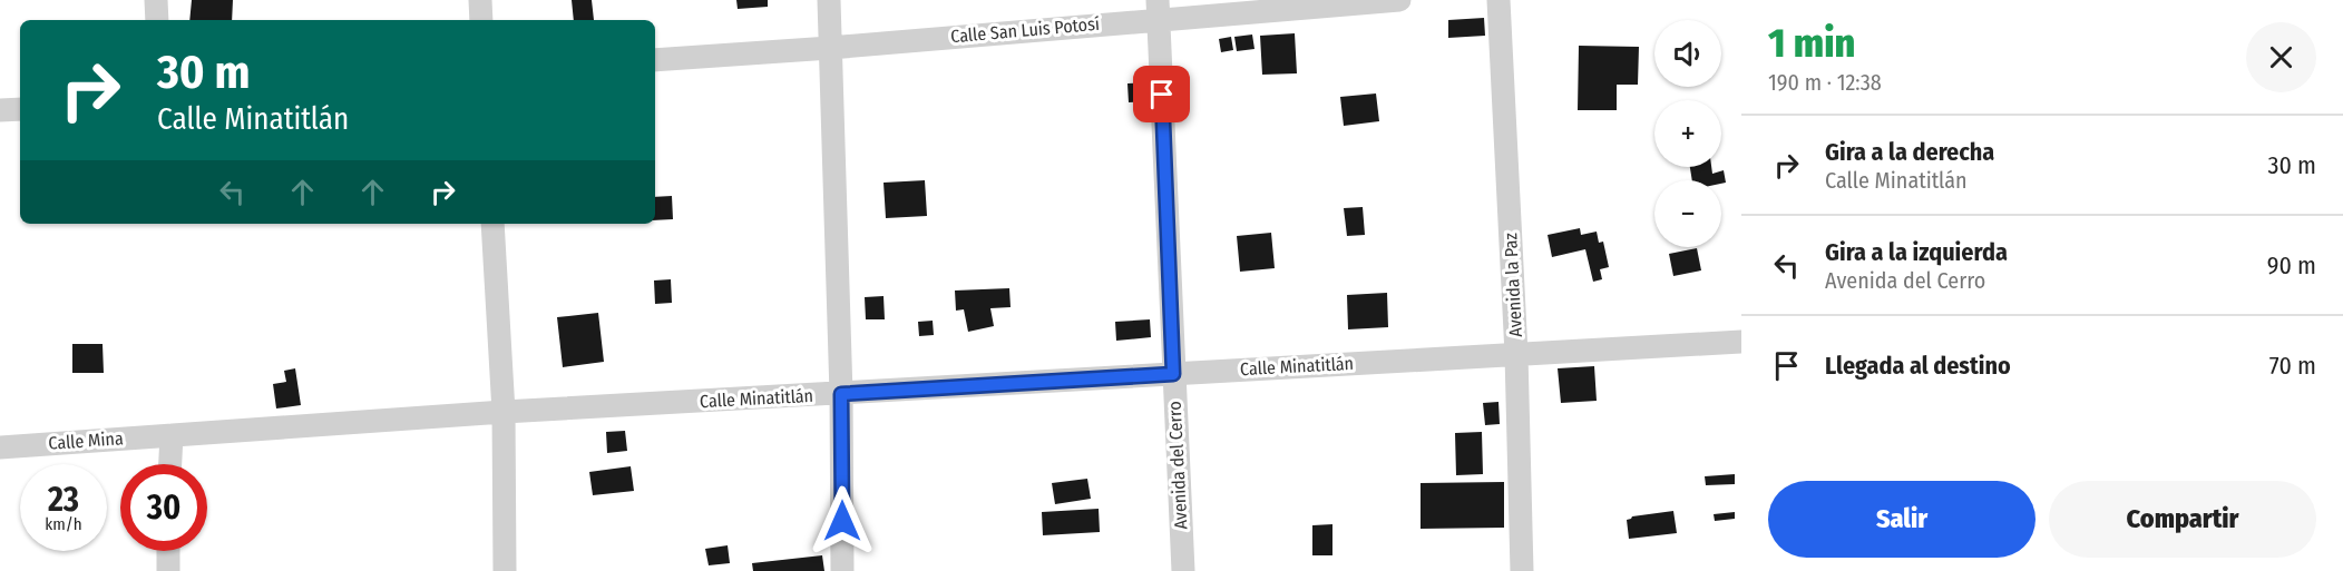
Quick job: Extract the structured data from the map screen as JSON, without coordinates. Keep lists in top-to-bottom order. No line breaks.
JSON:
{"streets":{"street":["Calle San Luis Potosí","Avenida la Paz","Calle Minatitlán","Calle Mina","Avenida del Cerro"]},"crossings":[["Calle San Luis Potosí","Avenida del Cerro"],["Avenida la Paz","Calle Minatitlán"],["Calle Minatitlán","Calle Mina"],["Calle Minatitlán","Avenida del Cerro"]],"page":{"heading":["1 min","190 m · 12:38"],"map_buttons":["+","−"],"turn":["30 m","Calle Minatitlán"],"list":[{"name":"Gira a la derecha","note":"Calle Minatitlán","value":"30 m"},{"name":"Gira a la izquierda","note":"Avenida del Cerro","value":"90 m"},{"name":"Llegada al destino","value":"70 m"}],"speed":"23 km/h","limit":"30","buttons":["Salir","Compartir"]}}
